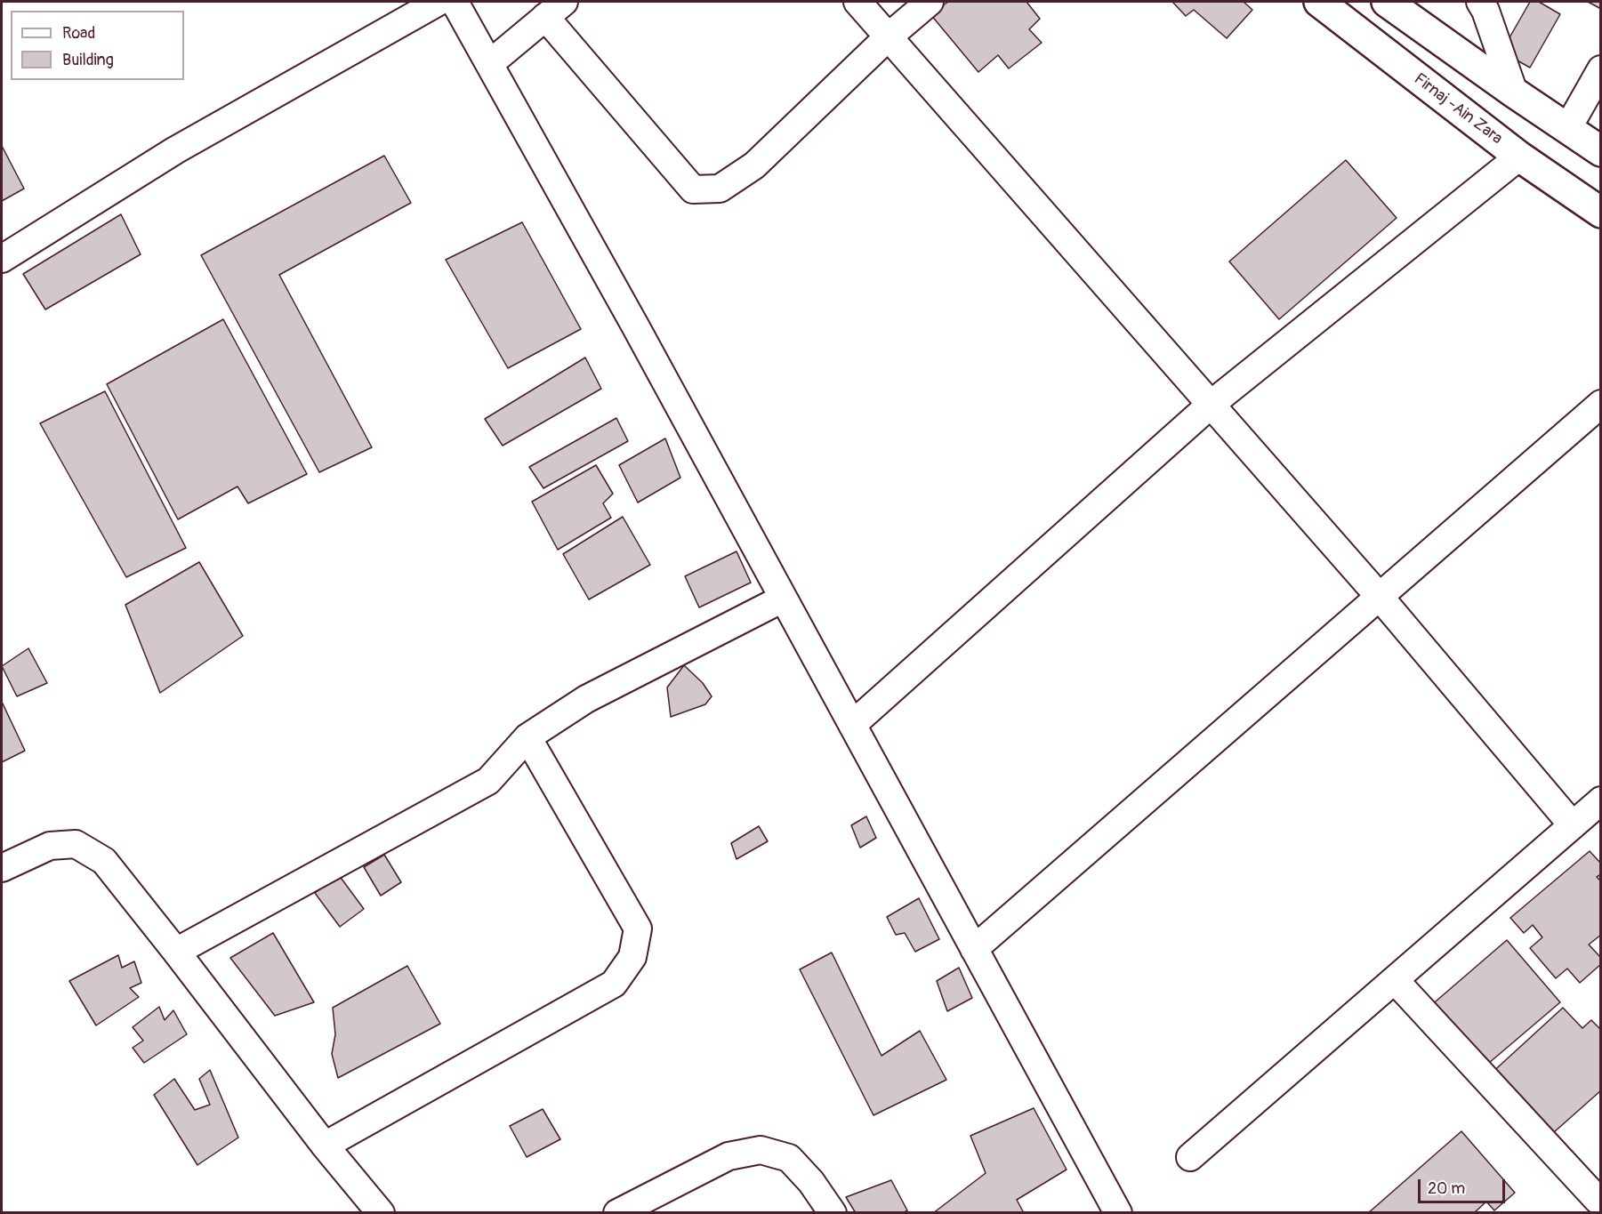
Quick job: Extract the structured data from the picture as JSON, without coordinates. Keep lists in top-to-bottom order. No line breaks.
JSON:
{"streets":{"main road":["Firnaj -Ain Zara"]},"legend":["Road","Building"],"scale_bar":"20 m"}
